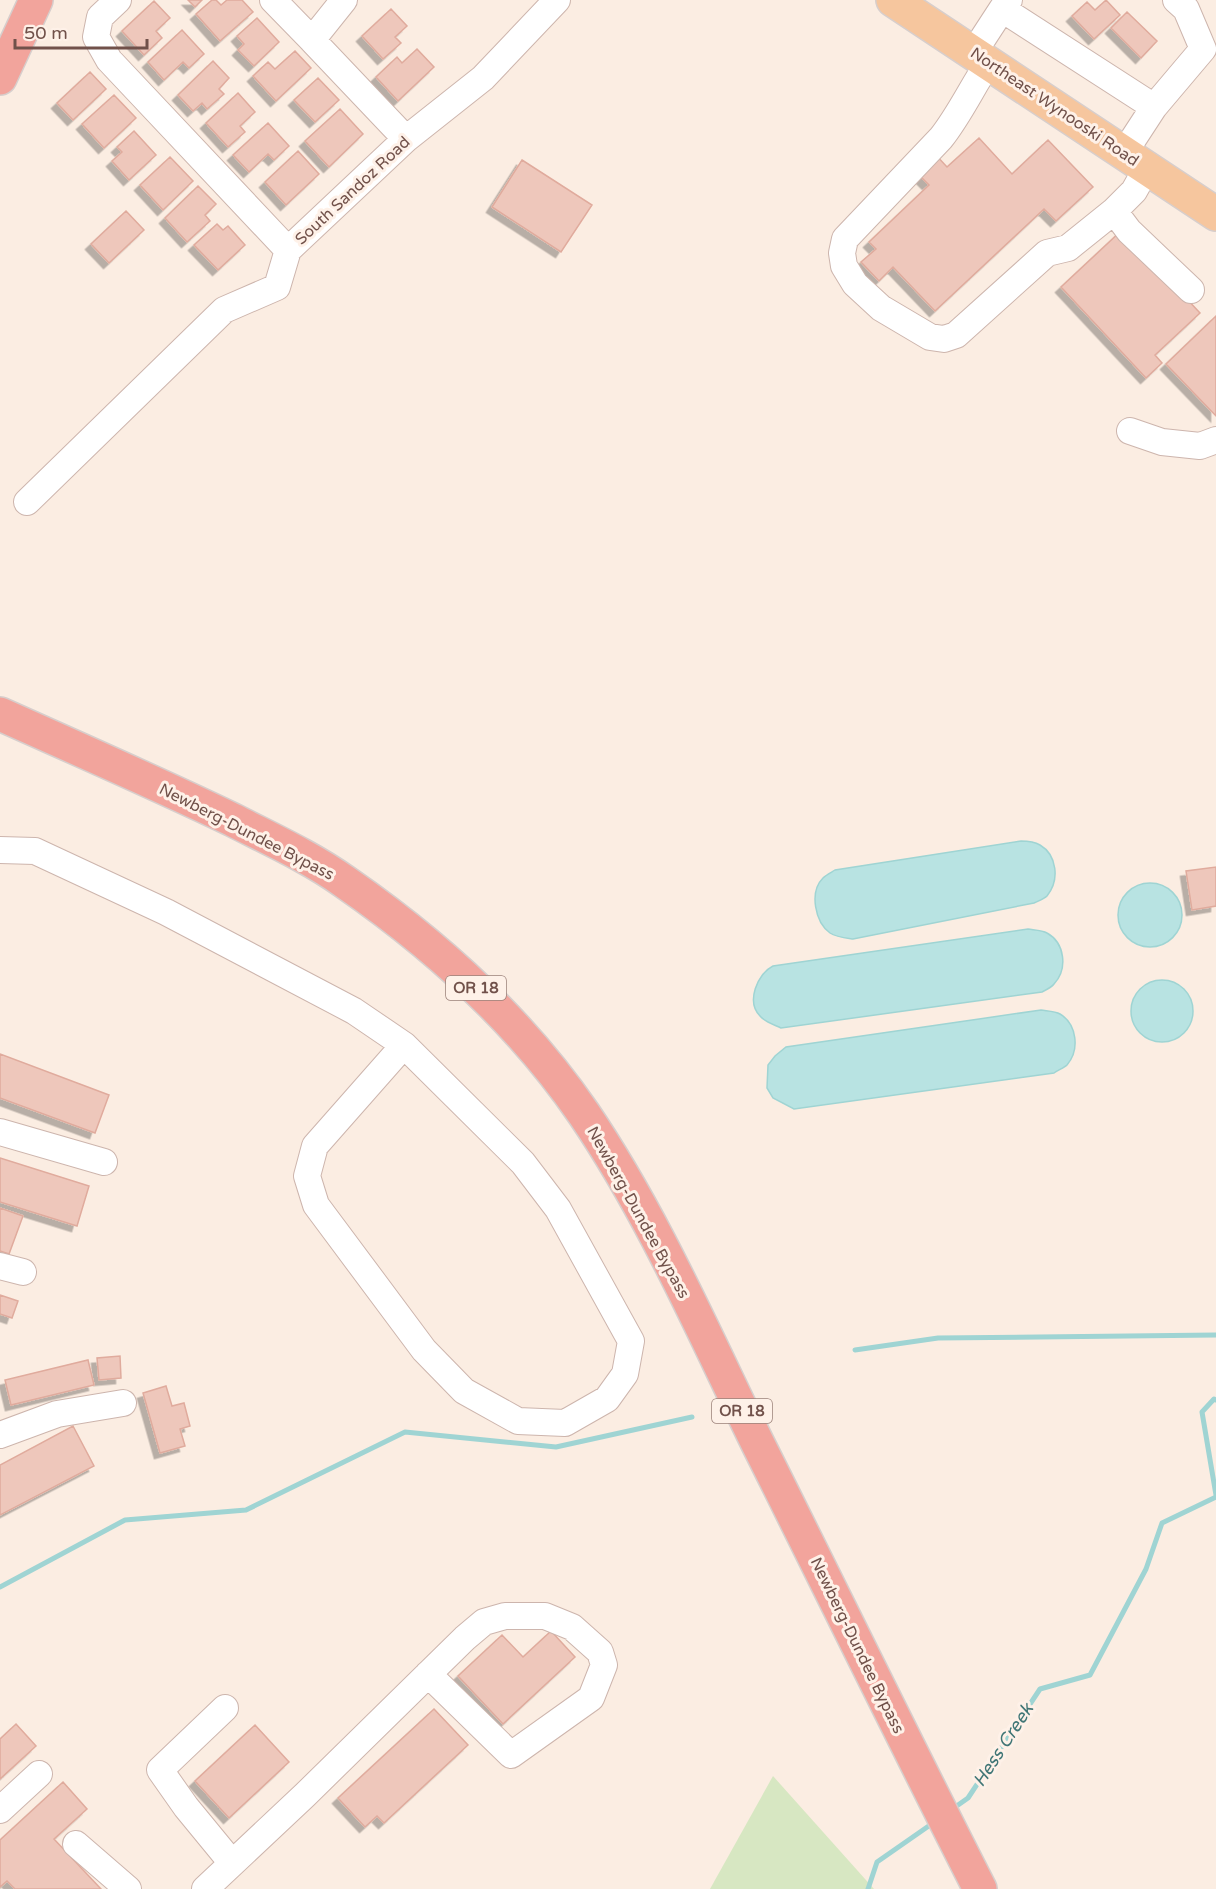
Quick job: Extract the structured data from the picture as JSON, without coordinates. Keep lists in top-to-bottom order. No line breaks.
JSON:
{"streets":{"highway":["Newberg-Dundee Bypass","OR 18"],"main road":["Northeast Wynooski Road"],"street":["South Sandoz Road"]},"water":["Hess Creek"],"scale_bar":"50 m"}
